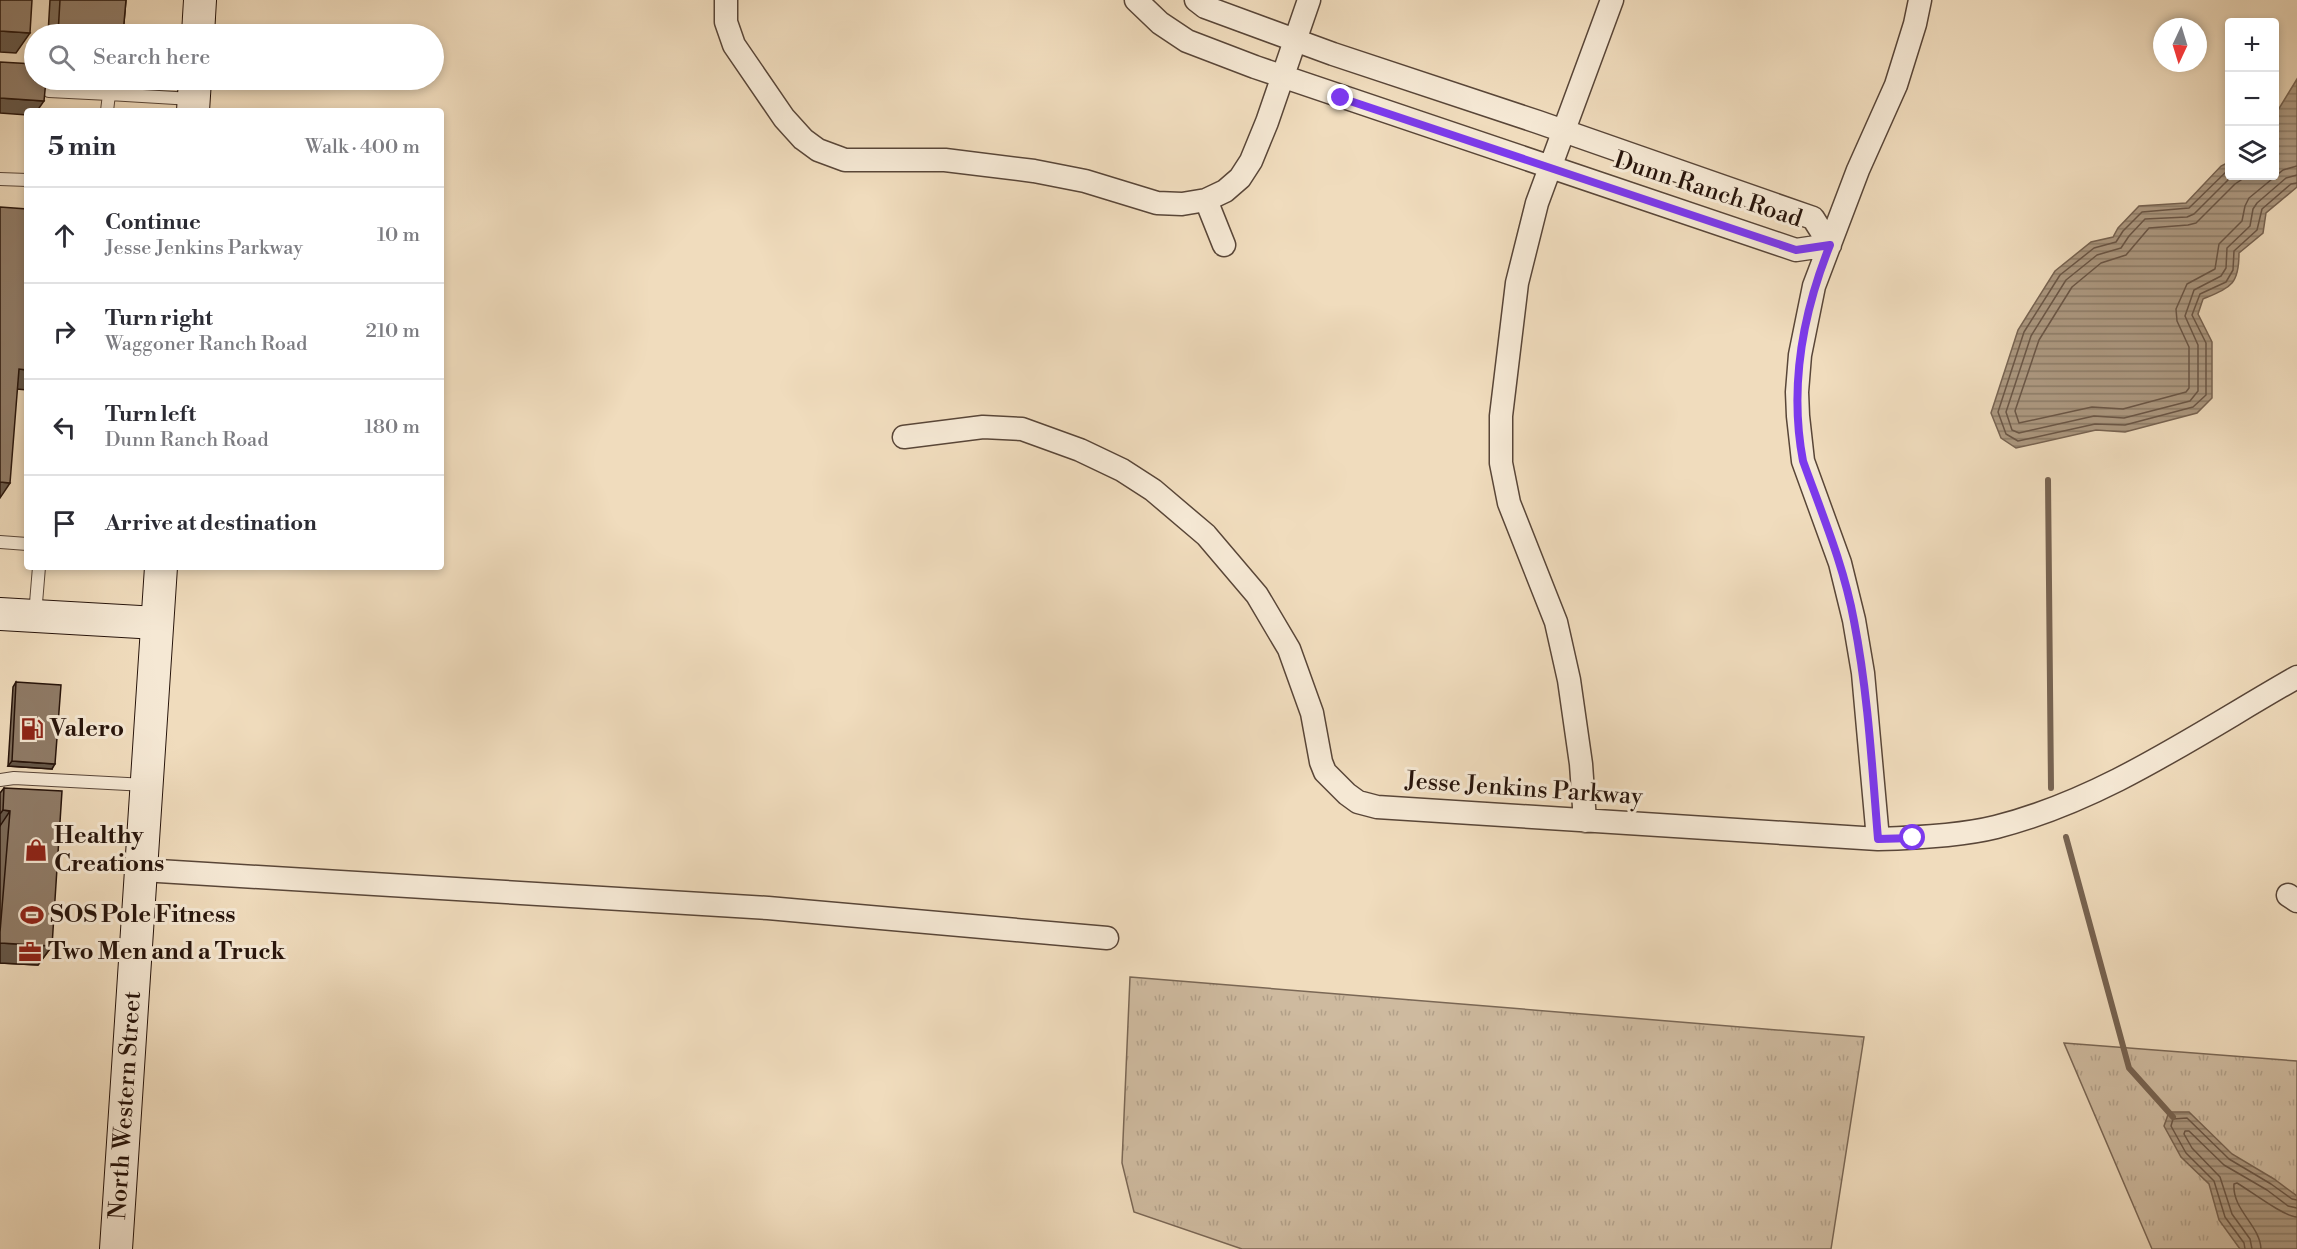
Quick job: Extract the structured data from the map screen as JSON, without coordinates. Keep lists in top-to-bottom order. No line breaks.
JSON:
{"streets":{"main road":["North Western Street"],"street":["Dunn Ranch Road","Jesse Jenkins Parkway"]},"places":{"fuel station":["Valero"],"shop":["Healthy Creations"],"sports":["SOS Pole Fitness"],"office":["Two Men and a Truck"]},"north":"bottom","page":{"map_buttons":["+","−"],"search":"Search here","heading":["5 min","Walk · 400 m"],"list":[["Continue","Jesse Jenkins Parkway","10 m"],["Turn right","Waggoner Ranch Road","210 m"],["Turn left","Dunn Ranch Road","180 m"],"Arrive at destination"]}}
